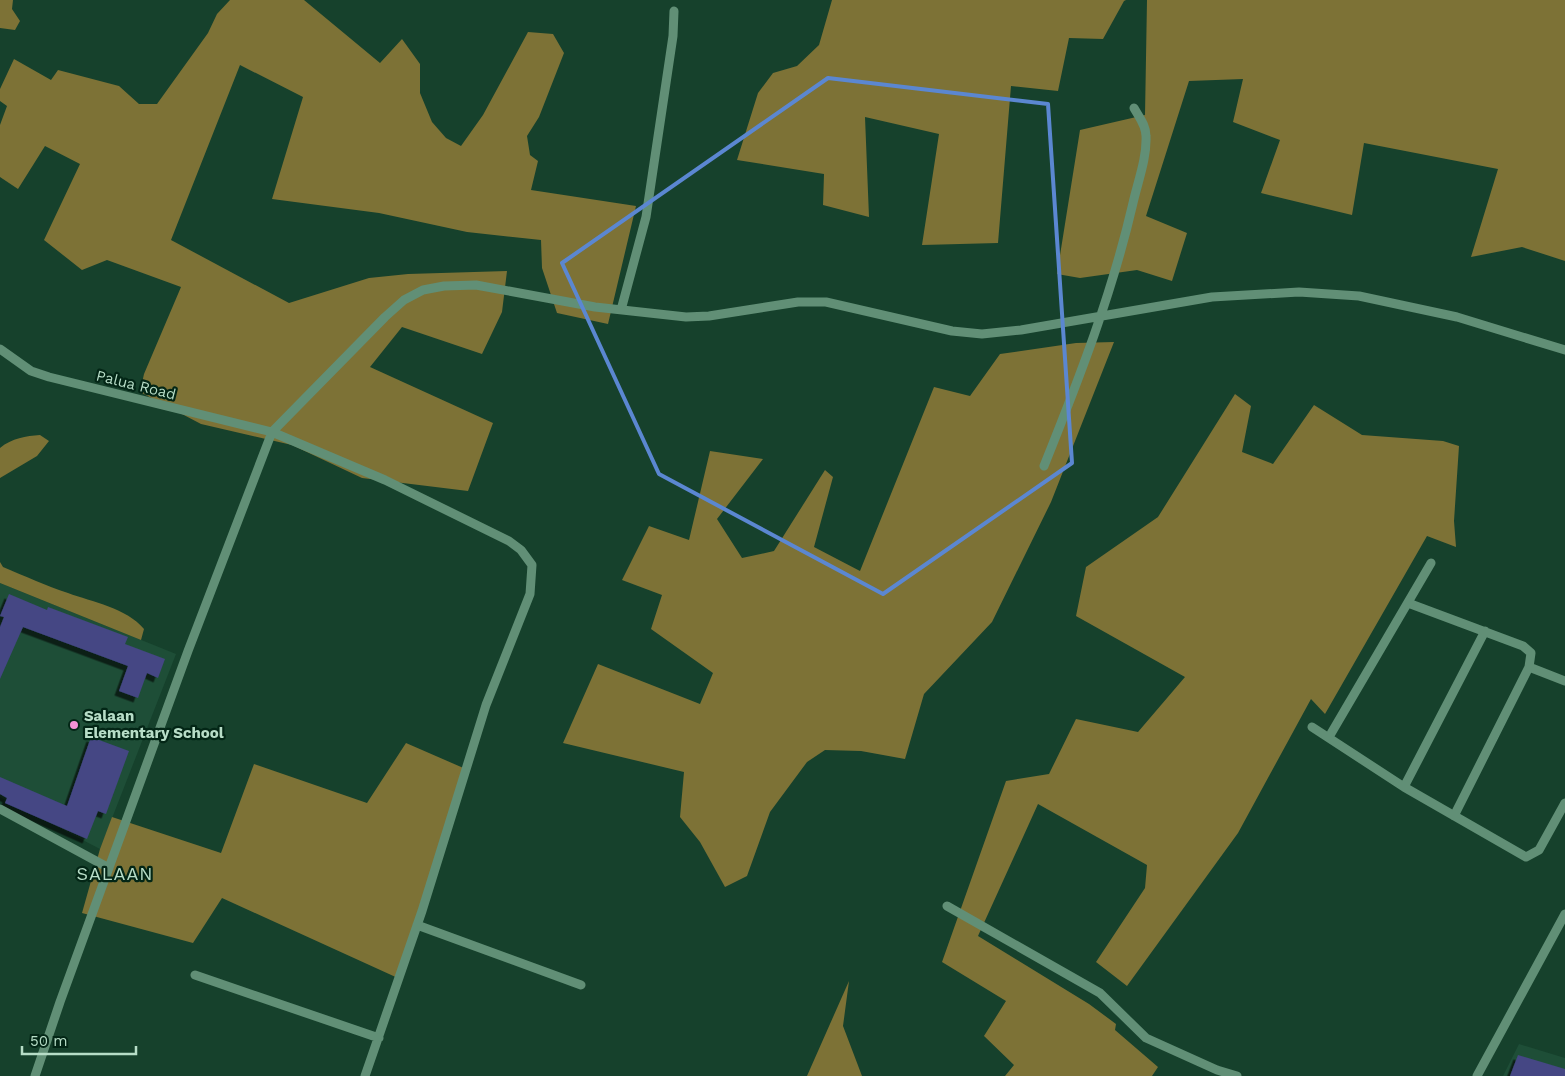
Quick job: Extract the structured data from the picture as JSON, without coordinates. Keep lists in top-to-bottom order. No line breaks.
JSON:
{"streets":{"street":["Palua Road"]},"districts":["SALAAN"],"places":["Salaan Elementary School"],"scale_bar":"50 m"}
